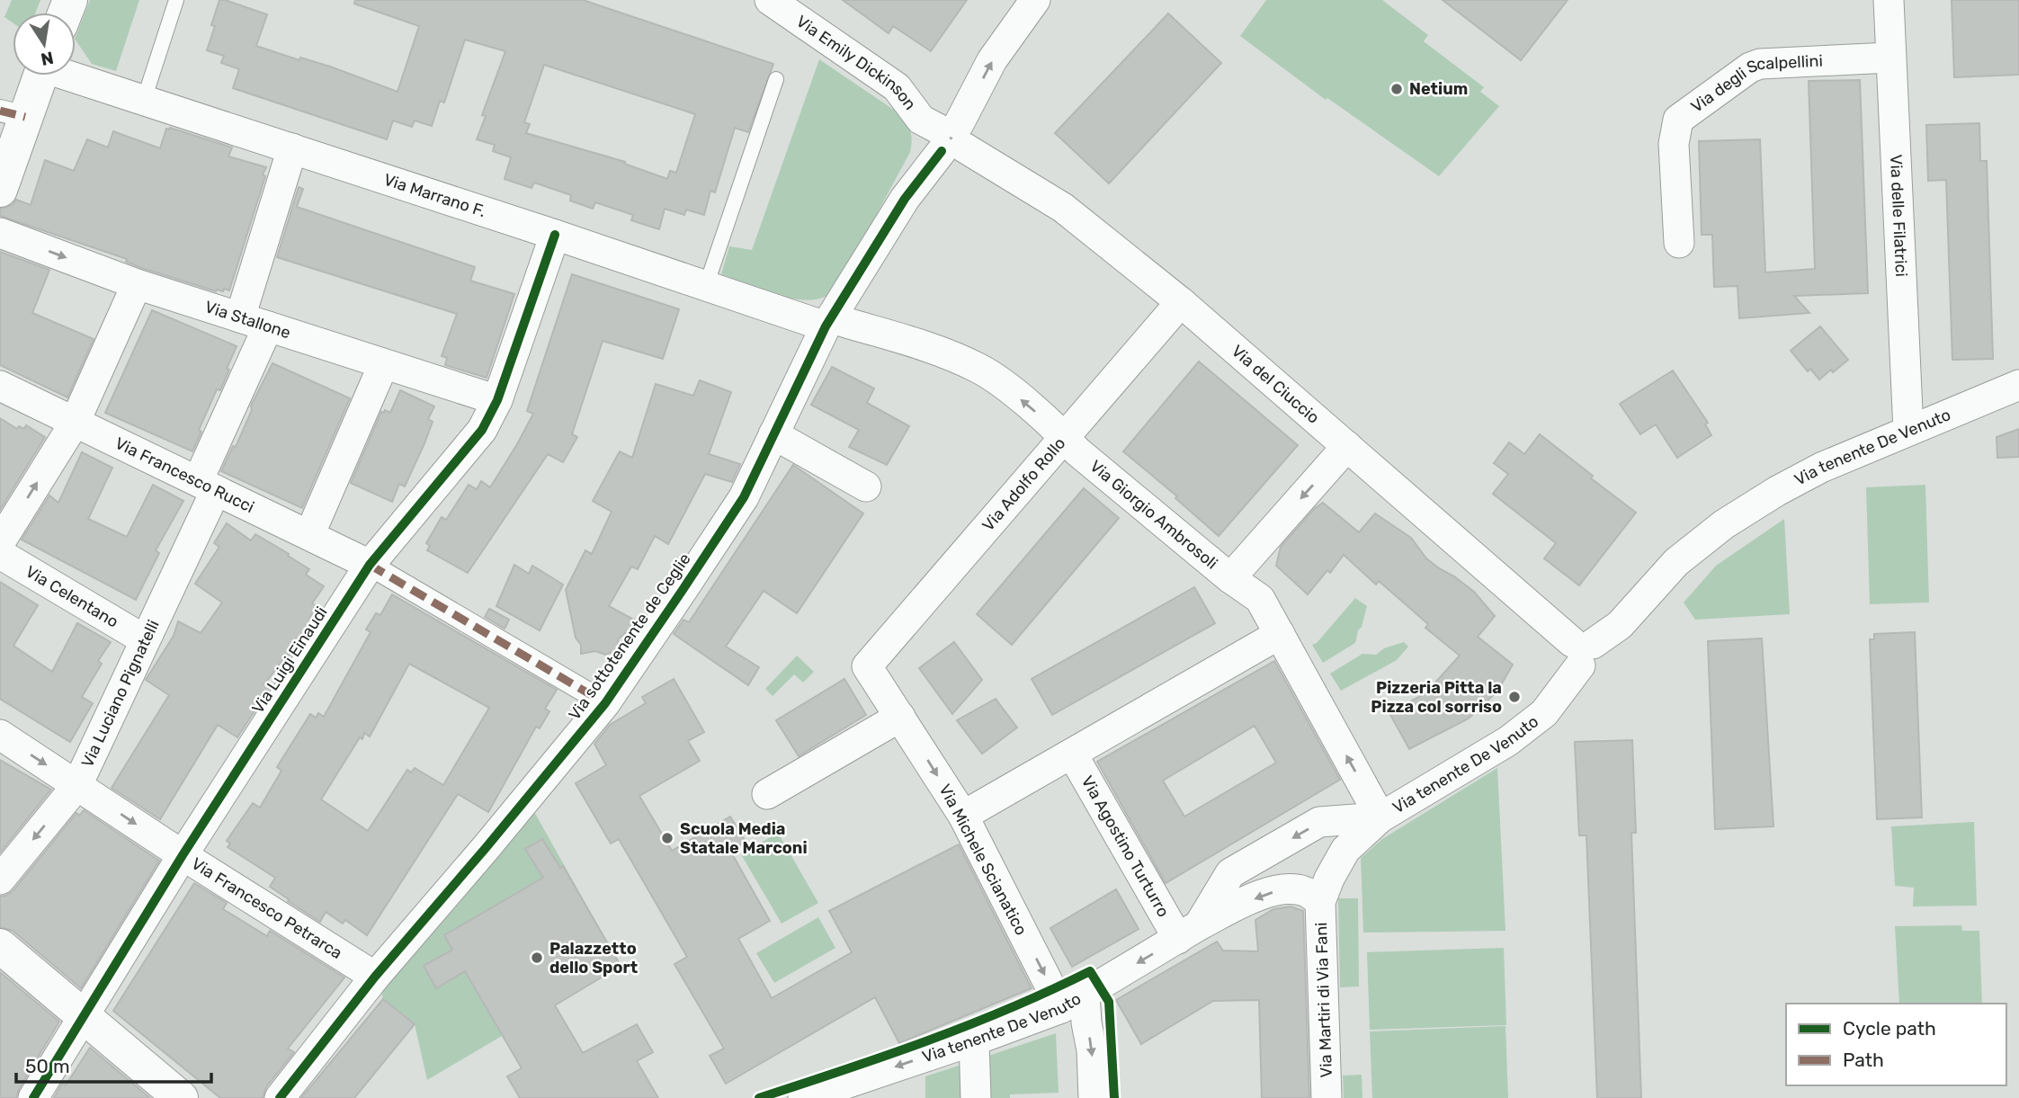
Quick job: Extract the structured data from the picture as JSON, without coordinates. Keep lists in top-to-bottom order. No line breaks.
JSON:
{"streets":{"street":["Via Emily Dickinson","Via degli Scalpellini","Via Marrano F.","Via delle Filatrici","Via Stallone","Via del Ciuccio","Via tenente De Venuto","Via Francesco Rucci","Via Adolfo Rollo","Via Giorgio Ambrosoli","Via Celentano","Via sottotenente de Ceglie","Via Luigi Einaudi","Via Luciano Pignatelli","Via Agostino Turturro","Via Michele Scianatico","Via Francesco Petrarca","Via Martiri di Via Fani"]},"crossings":[["Via Emily Dickinson","Via del Ciuccio"],["Via Emily Dickinson","Via sottotenente de Ceglie"],["Via degli Scalpellini","Via delle Filatrici"],["Via Marrano F.","Via Giorgio Ambrosoli"],["Via Marrano F.","Via sottotenente de Ceglie"],["Via Marrano F.","Via Luigi Einaudi"],["Via delle Filatrici","Via tenente De Venuto"],["Via Stallone","Via Luigi Einaudi"],["Via Stallone","Via Luciano Pignatelli"],["Via del Ciuccio","Via tenente De Venuto"],["Via del Ciuccio","Via Adolfo Rollo"],["Via del Ciuccio","Via sottotenente de Ceglie"],["Via tenente De Venuto","Via Giorgio Ambrosoli"],["Via tenente De Venuto","Via Agostino Turturro"],["Via tenente De Venuto","Via Michele Scianatico"],["Via Francesco Rucci","Via Luigi Einaudi"],["Via Francesco Rucci","Via Luciano Pignatelli"],["Via Adolfo Rollo","Via Giorgio Ambrosoli"],["Via Adolfo Rollo","Via Michele Scianatico"],["Via Giorgio Ambrosoli","Via sottotenente de Ceglie"],["Via Celentano","Via Luciano Pignatelli"],["Via sottotenente de Ceglie","Via Francesco Petrarca"],["Via Luigi Einaudi","Via Francesco Petrarca"],["Via Luciano Pignatelli","Via Francesco Petrarca"]],"one_way":["Via Giorgio Ambrosoli","Via Michele Scianatico"],"places":["Netium","Pizzeria Pitta la Pizza col sorriso","Scuola Media Statale Marconi","Palazzetto dello Sport"],"legend":["Cycle path","Path"],"scale_bar":"50 m","north":"bottom"}
